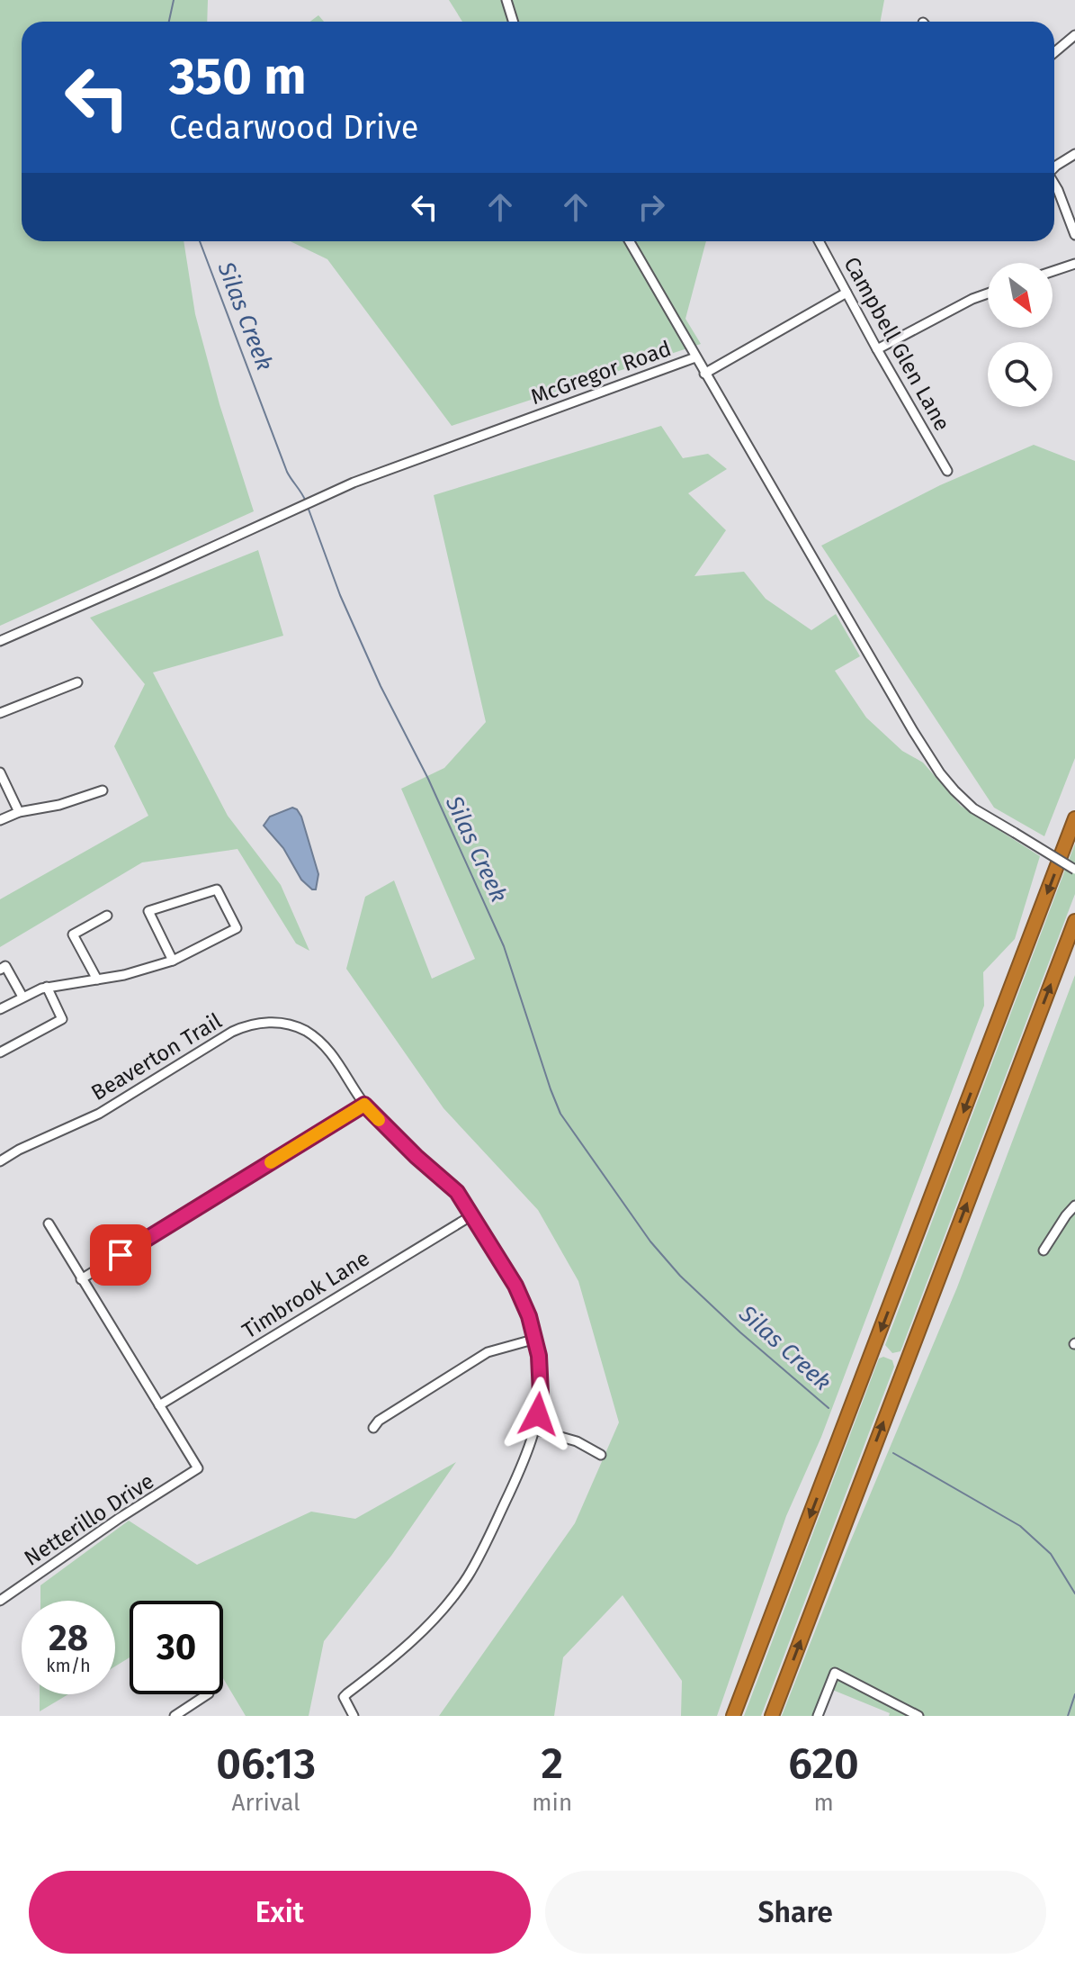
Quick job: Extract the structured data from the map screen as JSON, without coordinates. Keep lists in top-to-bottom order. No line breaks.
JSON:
{"streets":{"street":["Campbell Glen Lane","McGregor Road","Beaverton Trail","Timbrook Lane","Netterillo Drive"]},"crossings":[["Beaverton Trail","Timbrook Lane"],["Timbrook Lane","Netterillo Drive"]],"water":["Silas Creek"],"north":"bottom right","page":{"turn":["350 m","Cedarwood Drive"],"speed":"28 km/h","limit":"30","eta":["06:13","Arrival","2","min","620","m"],"buttons":["Exit","Share"]}}
